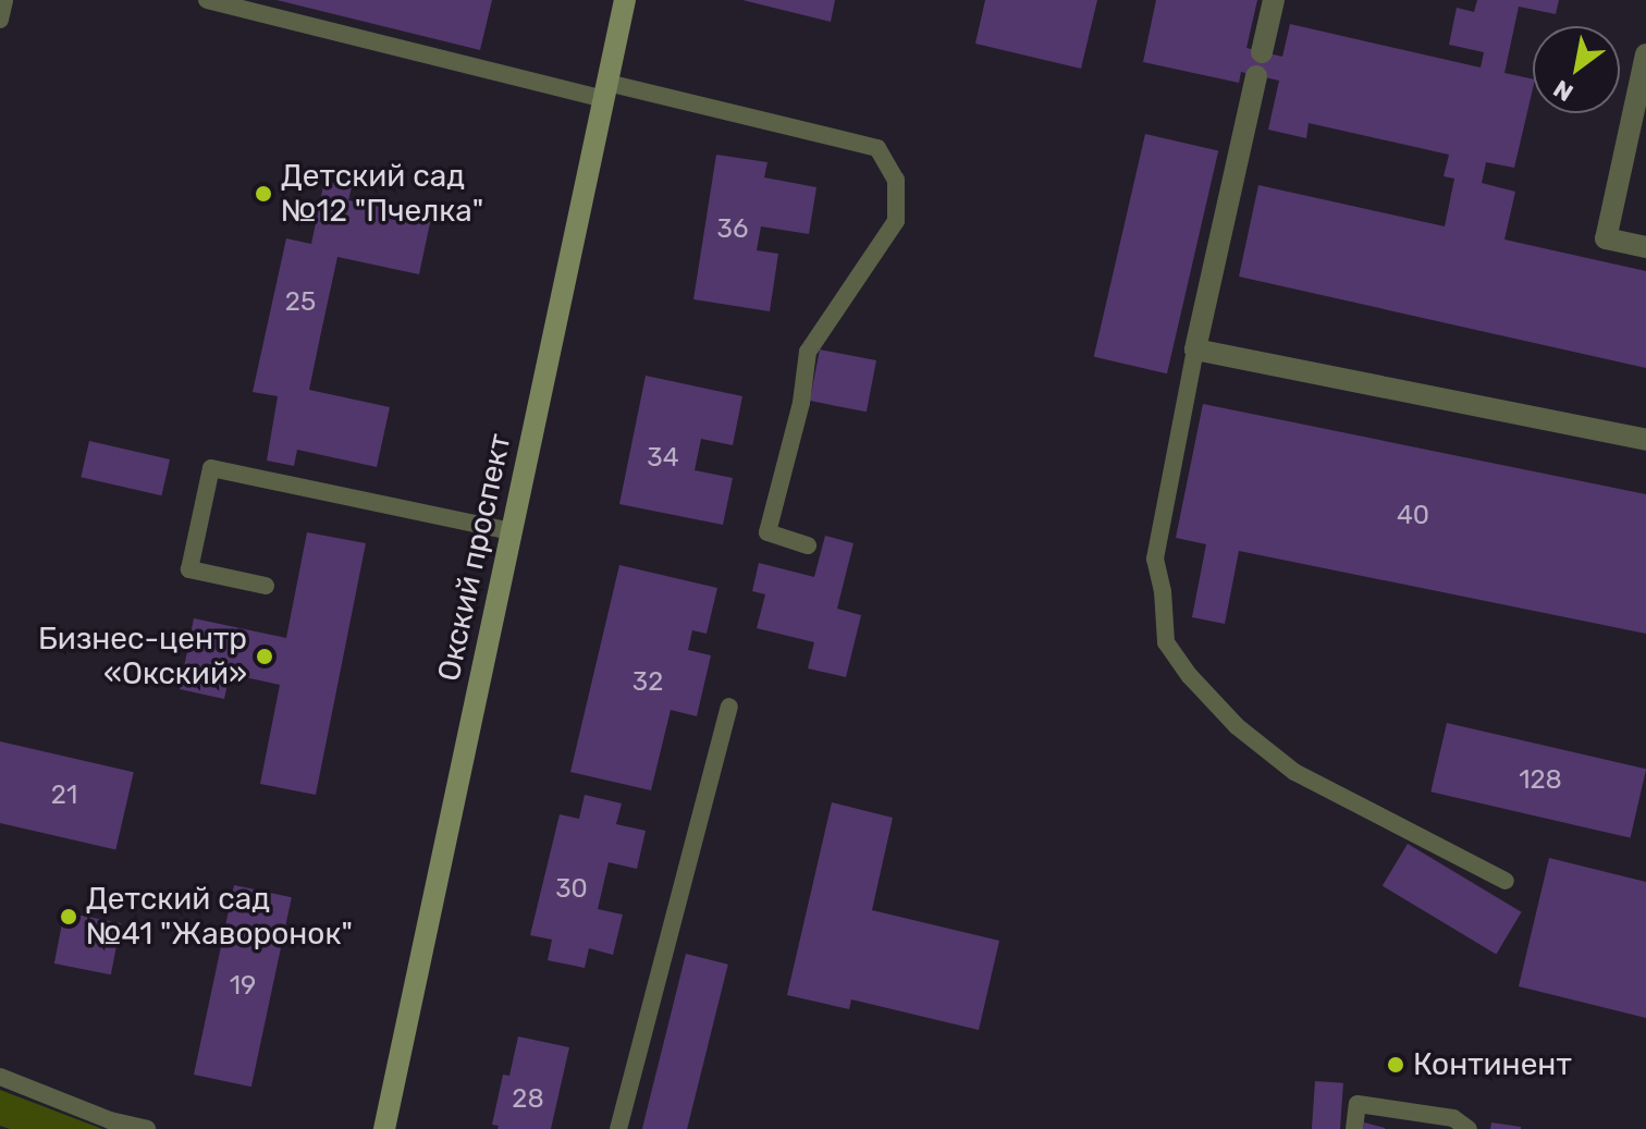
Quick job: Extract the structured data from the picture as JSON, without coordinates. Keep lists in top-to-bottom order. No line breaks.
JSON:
{"streets":{"main road":["Окский проспект"]},"places":["Детский сад №12 \"Пчелка\"","Бизнес-центр «Окский»","Детский сад №41 \"Жаворонок\"","Континент"],"house_numbers":["36","25","34","40","32","128","21","30","19","28"],"north":"bottom left"}
